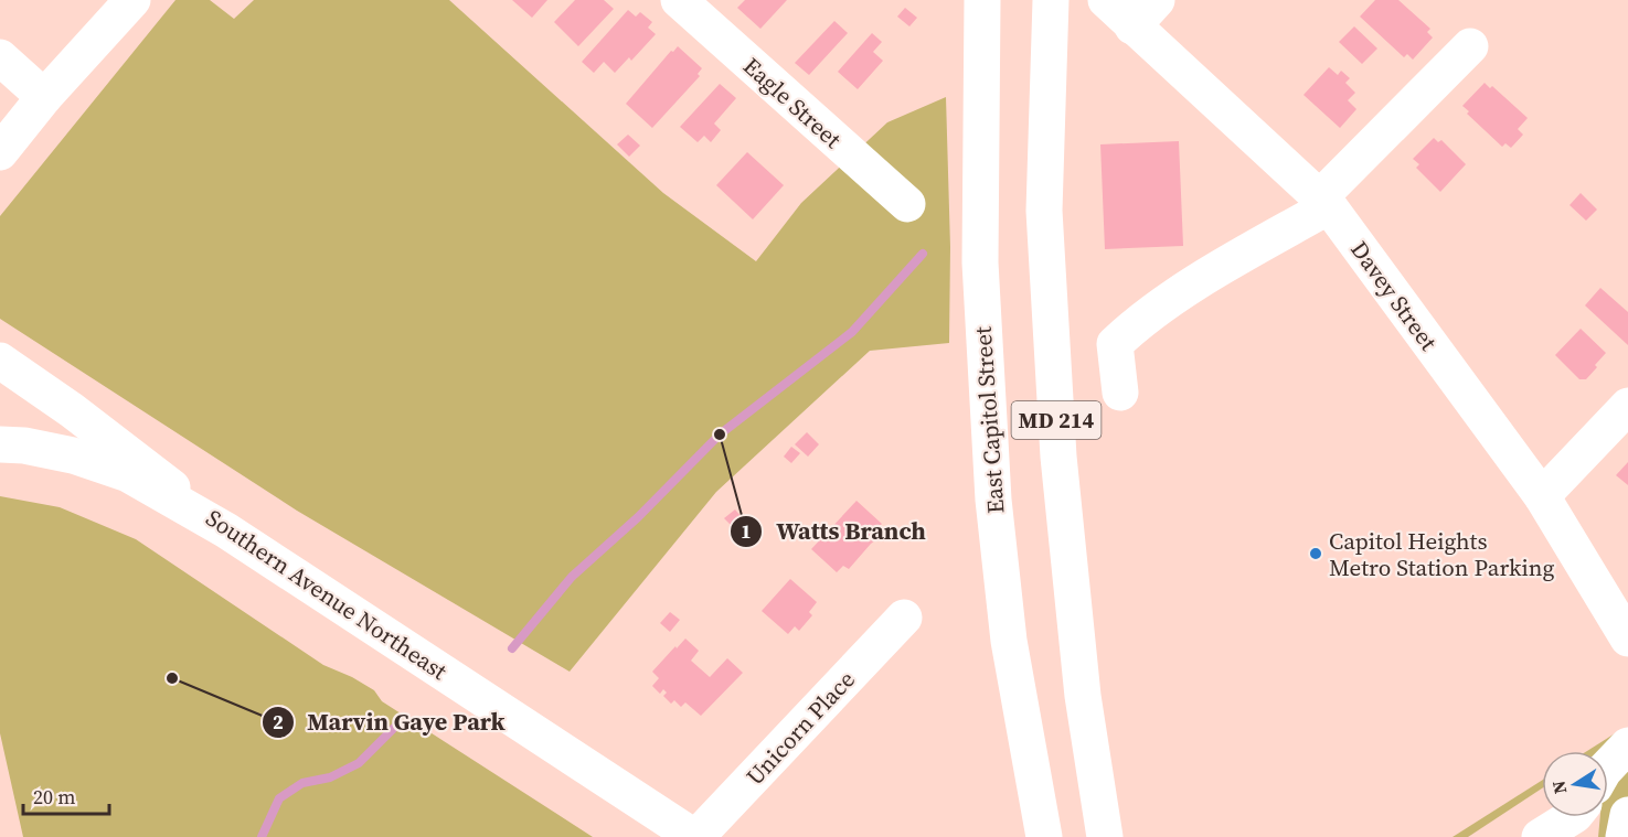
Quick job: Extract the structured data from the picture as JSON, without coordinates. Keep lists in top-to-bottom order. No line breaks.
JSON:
{"streets":{"main road":["Eagle Street","Davey Street","East Capitol Street","MD 214","Southern Avenue Northeast","Unicorn Place"]},"crossings":[["Southern Avenue Northeast","Unicorn Place"]],"places":["Watts Branch","Capitol Heights Metro Station Parking","Marvin Gaye Park"],"scale_bar":"20 m","north":"left"}
